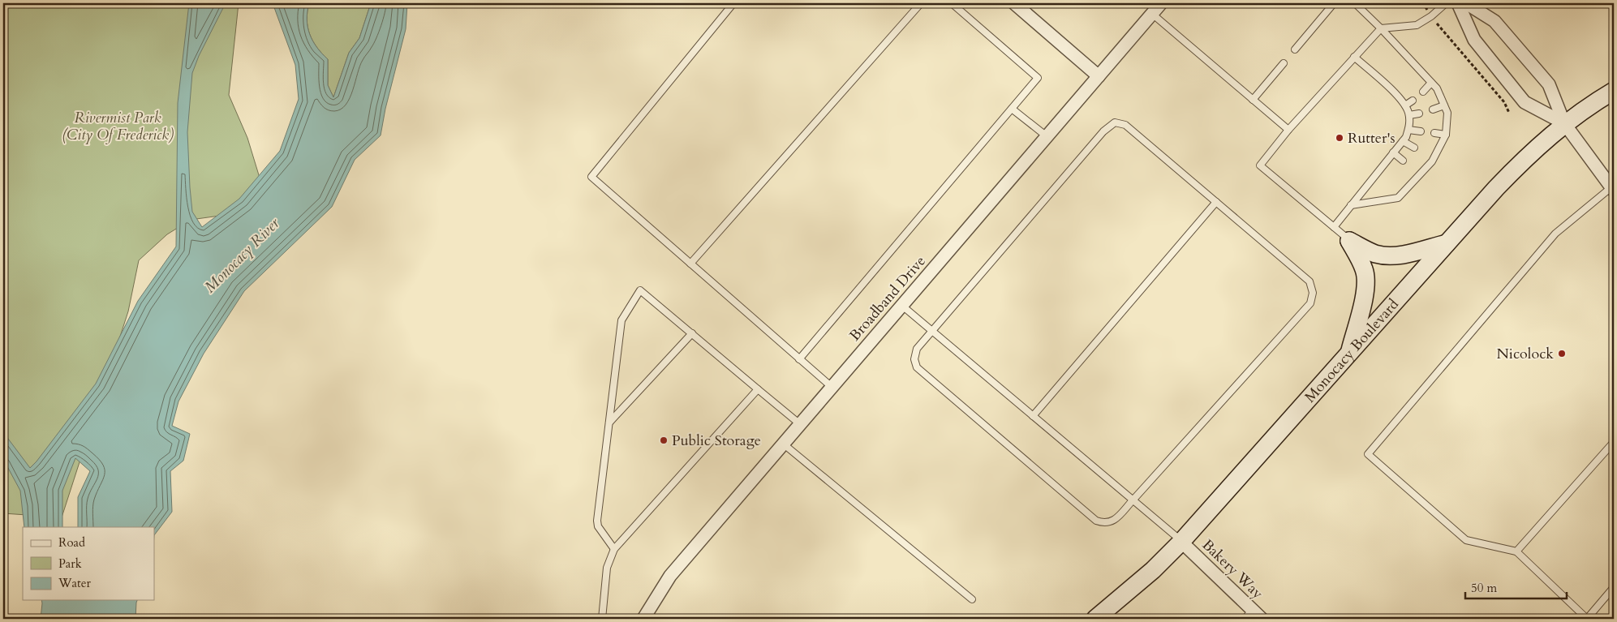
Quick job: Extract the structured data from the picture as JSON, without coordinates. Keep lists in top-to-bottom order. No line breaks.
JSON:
{"streets":{"main road":["Monocacy Boulevard"],"street":["Broadband Drive","Bakery Way"]},"crossings":[["Monocacy Boulevard","Bakery Way"]],"water":["Monocacy River"],"parks":["Rivermist Park (City Of Frederick)"],"places":["Rutter's","Nicolock","Public Storage"],"legend":["Road","Park","Water"],"scale_bar":"50 m"}
